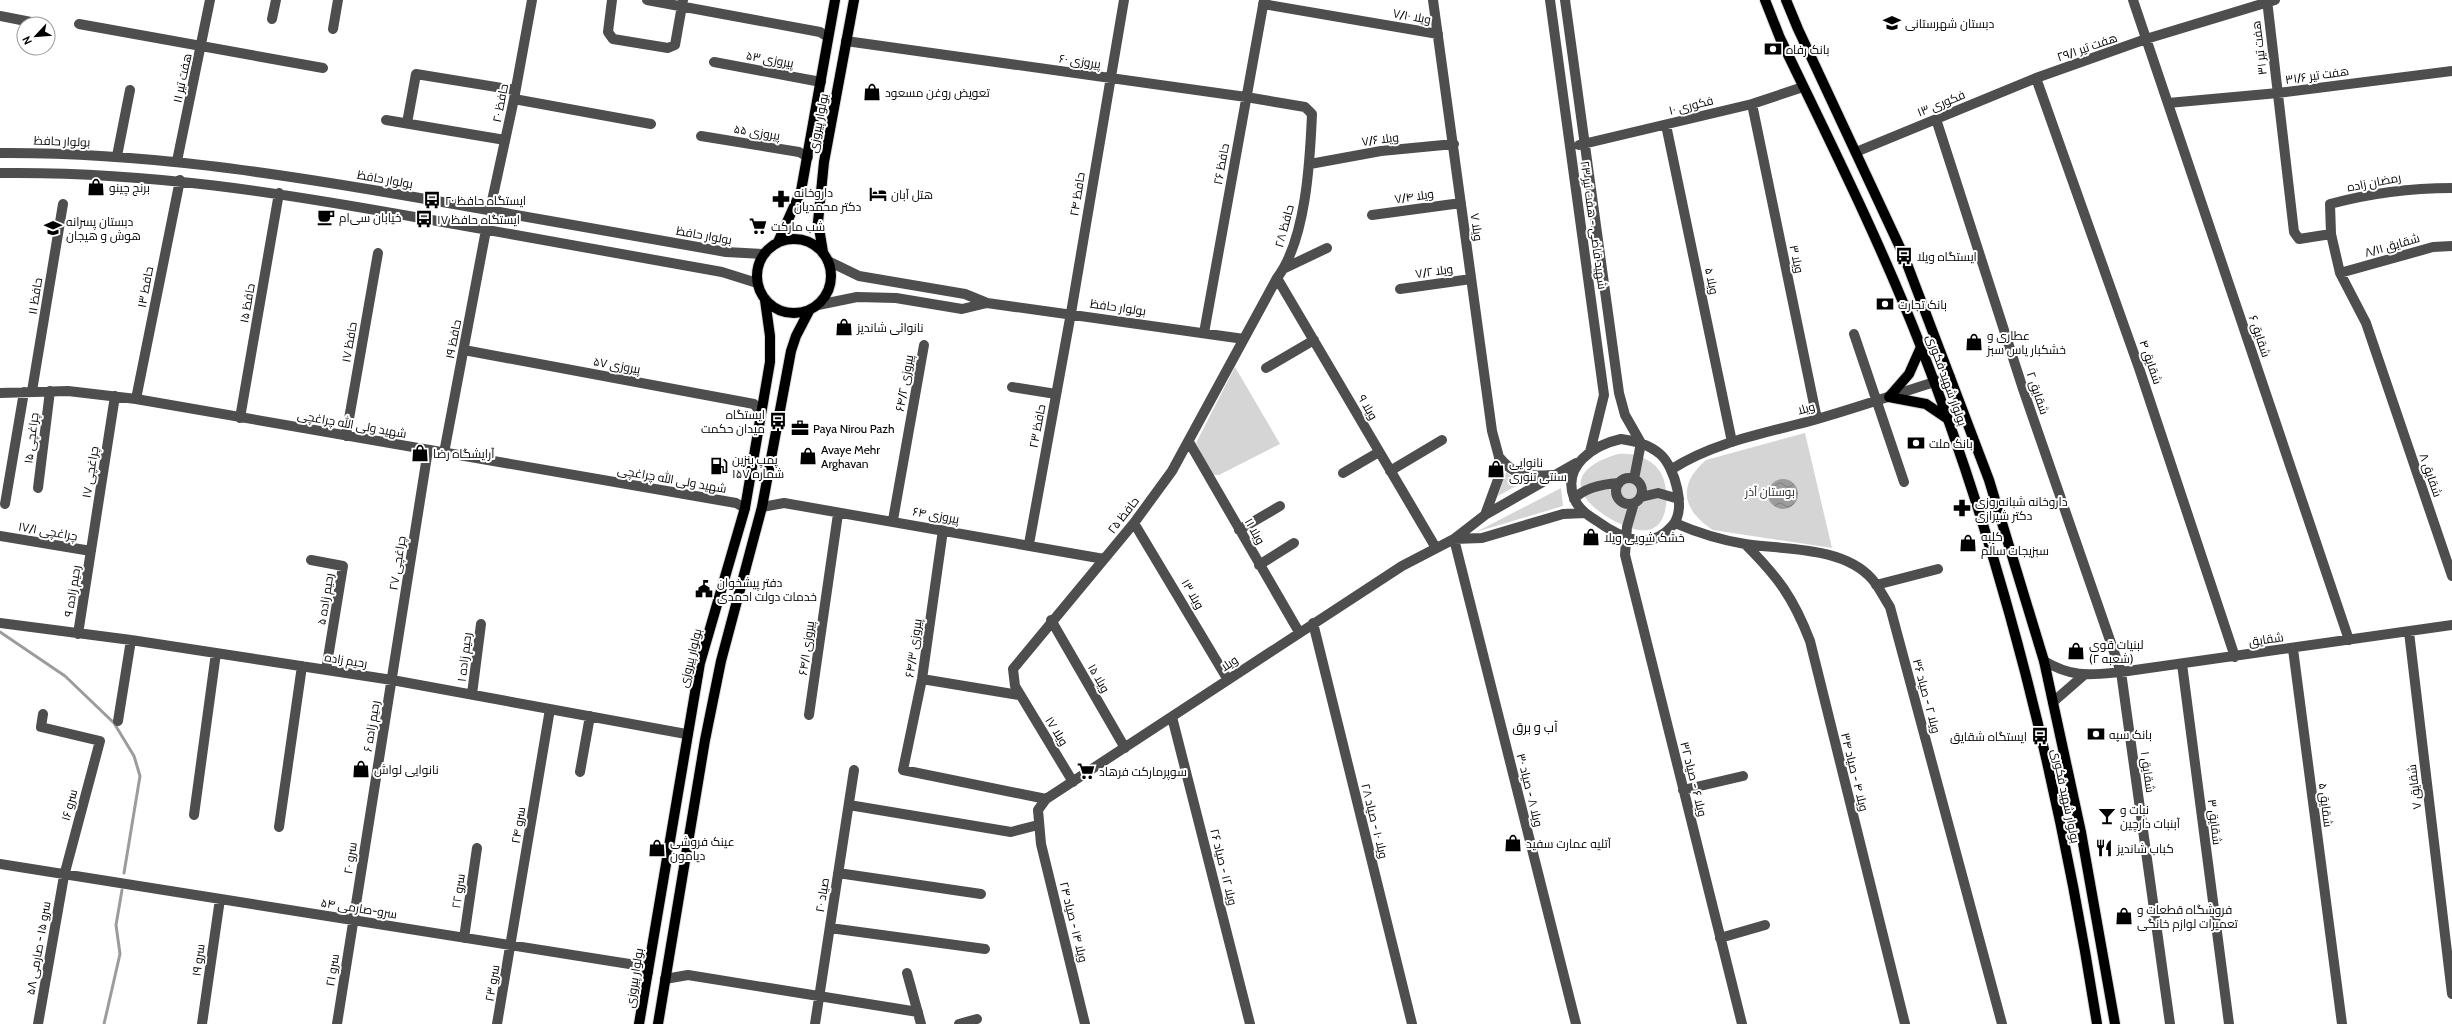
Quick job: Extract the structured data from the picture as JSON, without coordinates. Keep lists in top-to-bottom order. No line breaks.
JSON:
{"streets":{"main road":["بولوار پیروزی","بولوار شهید فکوری"],"street":["ویلا ۷/۱۰","هفت تیر ۲۹/۱","هفت تیر ۳۱","پیروزی ۵۳","پیروزی ۶۰","هفت تیر ۳۱/۶","هفت تیر ۱۱","حافظ ۲۰","فکوری ۱۳","فکوری ۱۰","پیروزی ۵۵","ویلا ۷/۶","بولوار حافظ","حافظ ۲۶","رمضان زاده","حافظ ۲۴","ویلا ۷/۴","شهید قاضی - هفت تیر ۲۳","حافظ ۲۸","ویلا ۷","شقایق ۸/۱۱","ویلا ۳","ویلا ۷/۲","ویلا ۵","حافط ۱۳","حافظ ۱۱","حافظ ۱۵","شقایق ۶","حافظ ۱۹","حافظ ۱۷","شقایق ۴","پیروزی ۵۷","پیروزی ۶۴/۲","شقایق ۲","ویلا ۹","ویلا","شهید ولی الله چراغچی","حافظ ۲۳","چراغچی ۱۵","چراغچی ۱۷","شقایق ۸","پیروزی ۶۴","حافظ ۲۵","چراغچی ۱۷/۱","ویلا ۱۱","چراغچی ۲۷","رحیم زاده ۹","ویلا ۱۳","رحیم زاده ۵","شقایق","پیروزی ۶۴/۱","پیروزی ۶۴/۳","رحیم زاده ۱","رحیم زاده","ویلا ۱۵","ویلا ۲ - صیاد ۳۶","رحیم زاده ۶","ویلا ۱۷","ویلا ۴ - صیاد ۳۴","شقایق ۱","ویلا ۶ - صیاد ۳۲","شقایق ۷","ویلا ۸ - صیاد ۳۰","سرو ۱۶","شقایق ۵","ویلا ۱۰ - صیاد ۲۸","شقایق ۳","سرو ۲۴","سرو ۲۰","ویلا ۱۲ - صیاد ۲۶","سرو ۲۲","صیاد ۲۰","سرو-صارمی ۵۴","ویلا ۱۴ - صیاد ۲۴","سرو ۱۵ - صارمی ۵۸","سرو ۱۹","سرو ۲۱","سرو ۲۳"]},"crossings":[["ویلا ۷/۱۰","حافظ ۲۶"],["ویلا ۷/۱۰","ویلا ۷"],["هفت تیر ۲۹/۱","هفت تیر ۳۱"],["هفت تیر ۲۹/۱","فکوری ۱۳"],["هفت تیر ۲۹/۱","شقایق ۶"],["هفت تیر ۲۹/۱","شقایق ۴"],["هفت تیر ۳۱","هفت تیر ۳۱/۶"],["هفت تیر ۳۱","رمضان زاده"],["هفت تیر ۳۱","شقایق ۸"],["پیروزی ۵۳","بولوار پیروزی"],["پیروزی ۶۰","بولوار پیروزی"],["پیروزی ۶۰","حافظ ۲۶"],["پیروزی ۶۰","حافظ ۲۴"],["پیروزی ۶۰","حافظ ۲۸"],["هفت تیر ۳۱/۶","شقایق ۶"],["هفت تیر ۱۱","بولوار حافظ"],["حافظ ۲۰","بولوار حافظ"],["فکوری ۱۳","شقایق ۴"],["فکوری ۱۳","بولوار شهید فکوری"],["فکوری ۱۳","شقایق ۲"],["فکوری ۱۰","شهید قاضی - هفت تیر ۲۳"],["فکوری ۱۰","ویلا ۳"],["فکوری ۱۰","ویلا ۵"],["فکوری ۱۰","بولوار شهید فکوری"],["بولوار پیروزی","پیروزی ۵۵"],["بولوار پیروزی","بولوار حافظ"],["بولوار پیروزی","پیروزی ۵۷"],["بولوار پیروزی","شهید ولی الله چراغچی"],["بولوار پیروزی","رحیم زاده"],["بولوار پیروزی","سرو-صارمی ۵۴"],["ویلا ۷/۶","حافظ ۲۸"],["ویلا ۷/۶","ویلا ۷"],["بولوار حافظ","حافظ ۲۶"],["بولوار حافظ","حافظ ۲۴"],["بولوار حافظ","حافظ ۲۸"],["بولوار حافظ","حافظ ۲۳"],["بولوار حافظ","حافظ ۲۵"],["رمضان زاده","شقایق ۸"],["حافظ ۲۴","حافظ ۲۳"],["ویلا ۷/۴","ویلا ۷"],["شهید قاضی - هفت تیر ۲۳","ویلا"],["حافظ ۲۸","ویلا ۹"],["حافظ ۲۸","حافظ ۲۵"],["ویلا ۷","ویلا ۷/۲"],["ویلا ۷","ویلا"],["شقایق ۸/۱۱","شقایق ۸"],["ویلا ۳","ویلا"],["ویلا ۵","ویلا"],["حافط ۱۳","شهید ولی الله چراغچی"],["حافظ ۱۱","شهید ولی الله چراغچی"],["حافظ ۱۵","شهید ولی الله چراغچی"],["شقایق ۶","شقایق"],["حافظ ۱۹","پیروزی ۵۷"],["حافظ ۱۹","شهید ولی الله چراغچی"],["حافظ ۱۷","شهید ولی الله چراغچی"],["شقایق ۴","شقایق"],["بولوار شهید فکوری","ویلا"],["بولوار شهید فکوری","شقایق"],["پیروزی ۶۴/۲","پیروزی ۶۴"],["شقایق ۲","شقایق"],["شقایق ۲","شقایق ۱"],["ویلا ۹","ویلا"],["ویلا","ویلا ۱۱"],["ویلا","ویلا ۱۳"],["ویلا","پیروزی ۶۴/۳"],["ویلا","ویلا ۱۵"],["ویلا","ویلا ۱۷"],["ویلا","ویلا ۸ - صیاد ۳۰"],["ویلا","ویلا ۱۰ - صیاد ۲۸"],["ویلا","ویلا ۱۲ - صیاد ۲۶"],["شهید ولی الله چراغچی","چراغچی ۱۵"],["شهید ولی الله چراغچی","چراغچی ۱۷"],["شهید ولی الله چراغچی","چراغچی ۲۷"],["حافظ ۲۳","پیروزی ۶۴"],["چراغچی ۱۷","چراغچی ۱۷/۱"],["چراغچی ۱۷","رحیم زاده ۹"],["پیروزی ۶۴","حافظ ۲۵"],["پیروزی ۶۴","پیروزی ۶۴/۱"],["پیروزی ۶۴","پیروزی ۶۴/۳"],["حافظ ۲۵","ویلا ۱۱"],["حافظ ۲۵","ویلا ۱۳"],["حافظ ۲۵","ویلا ۱۵"],["حافظ ۲۵","ویلا ۱۷"],["چراغچی ۱۷/۱","رحیم زاده ۹"],["چراغچی ۲۷","رحیم زاده"],["چراغچی ۲۷","رحیم زاده ۶"],["رحیم زاده ۹","رحیم زاده"],["رحیم زاده ۵","رحیم زاده"],["شقایق","شقایق ۱"],["شقایق","شقایق ۷"],["شقایق","شقایق ۵"],["شقایق","شقایق ۳"],["رحیم زاده ۱","رحیم زاده"],["رحیم زاده","رحیم زاده ۶"],["رحیم زاده","سرو ۲۴"],["ویلا ۲ - صیاد ۳۶","ویلا ۴ - صیاد ۳۴"],["رحیم زاده ۶","سرو ۲۰"],["سرو ۱۶","سرو-صارمی ۵۴"],["سرو ۱۶","سرو ۱۵ - صارمی ۵۸"],["سرو ۲۴","سرو-صارمی ۵۴"],["سرو ۲۴","سرو ۲۳"],["سرو ۲۰","سرو-صارمی ۵۴"],["سرو ۲۰","سرو ۲۱"],["سرو ۲۲","سرو-صارمی ۵۴"],["سرو-صارمی ۵۴","سرو ۱۵ - صارمی ۵۸"],["سرو-صارمی ۵۴","سرو ۱۹"],["سرو-صارمی ۵۴","سرو ۲۱"],["سرو-صارمی ۵۴","سرو ۲۳"]],"districts":["آب و برق"],"parks":["بوستان آذر"],"places":{"school or university":["دبستان شهرستانی","دبستان پسرانه هوش و هیجان"],"bank":["بانک رفاه","بانک تجارت","بانک ملت","بانک سپه"],"shop":["تعویض روغن مسعود","برنج چینو","نانوائی شاندیز","عطاری و خشکبار یاس سبز","آرایشگاه رضا","Avaye Mehr Arghavan","نانوایی سنتی تنوری","خشک شویی ویلا","کلبه سبزیجات سالم","لبنیات قوی (شعبه ۲)","نانوایی لواش","آتلیه عمارت سفید","عینک فروشی دیامون","فروشگاه قطعات و تعمیرات لوازم خانگی"],"hotel":["هتل آبان"],"pharmacy":["داروخانه دکتر محمدیان","داروخانه شبانه‌روزی دکتر شیرازی"],"bus stop":["ایستگاه حافظ ۲۰","ایستگاه حافظ ۱۷","ایستگاه ویلا","ایستگاه میدان حکمت","ایستگاه شقایق"],"cafe":["خیابان سی‌ام"],"supermarket":["شب مارکت","سوپرمارکت فرهاد"],"office":["Paya Nirou Pazh"],"fuel station":["پمپ بنزین شماره ۱۵۷"],"public building":["دفتر پیشخوان خدمات دولت احمدی"],"bar":["نبات و آبنبات دارچین"],"restaurant":["کباب شاندیز"]},"north":"bottom left"}
